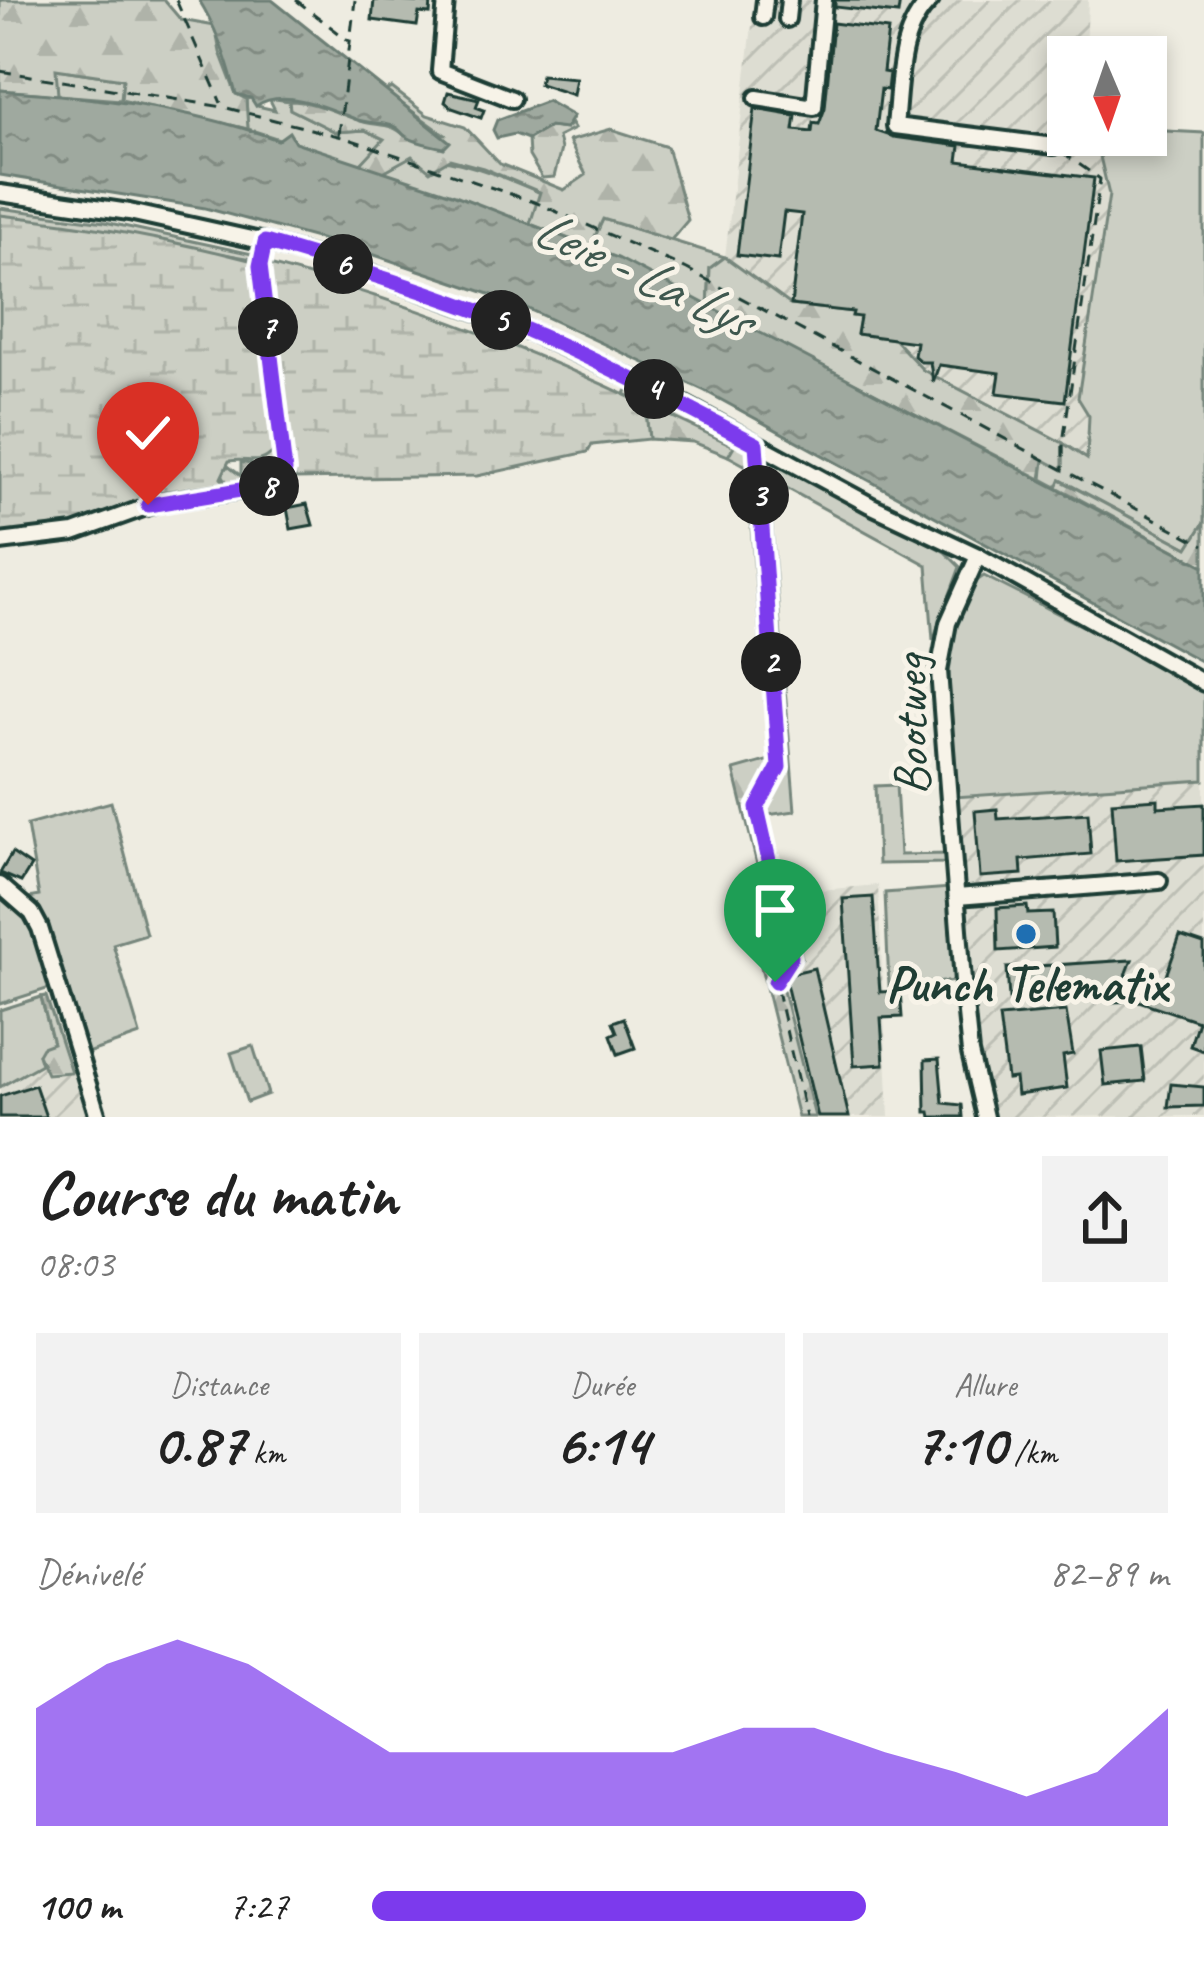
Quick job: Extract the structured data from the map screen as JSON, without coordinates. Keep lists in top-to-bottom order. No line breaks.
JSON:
{"streets":{"street":["Bootweg"]},"water":["Leie - La Lys"],"places":["Punch Telematix"],"north":"bottom","page":{"pins":["6","5","7","4","8","3","2"],"heading":["Course du matin","08:03"],"stats":[["Distance","0.87 km"],["Durée","6:14"],["Allure","7:10 /km"]],"chart":["Dénivelé","82–89 m"],"list":[{"name":"100 m","note":"7:27"}]}}
